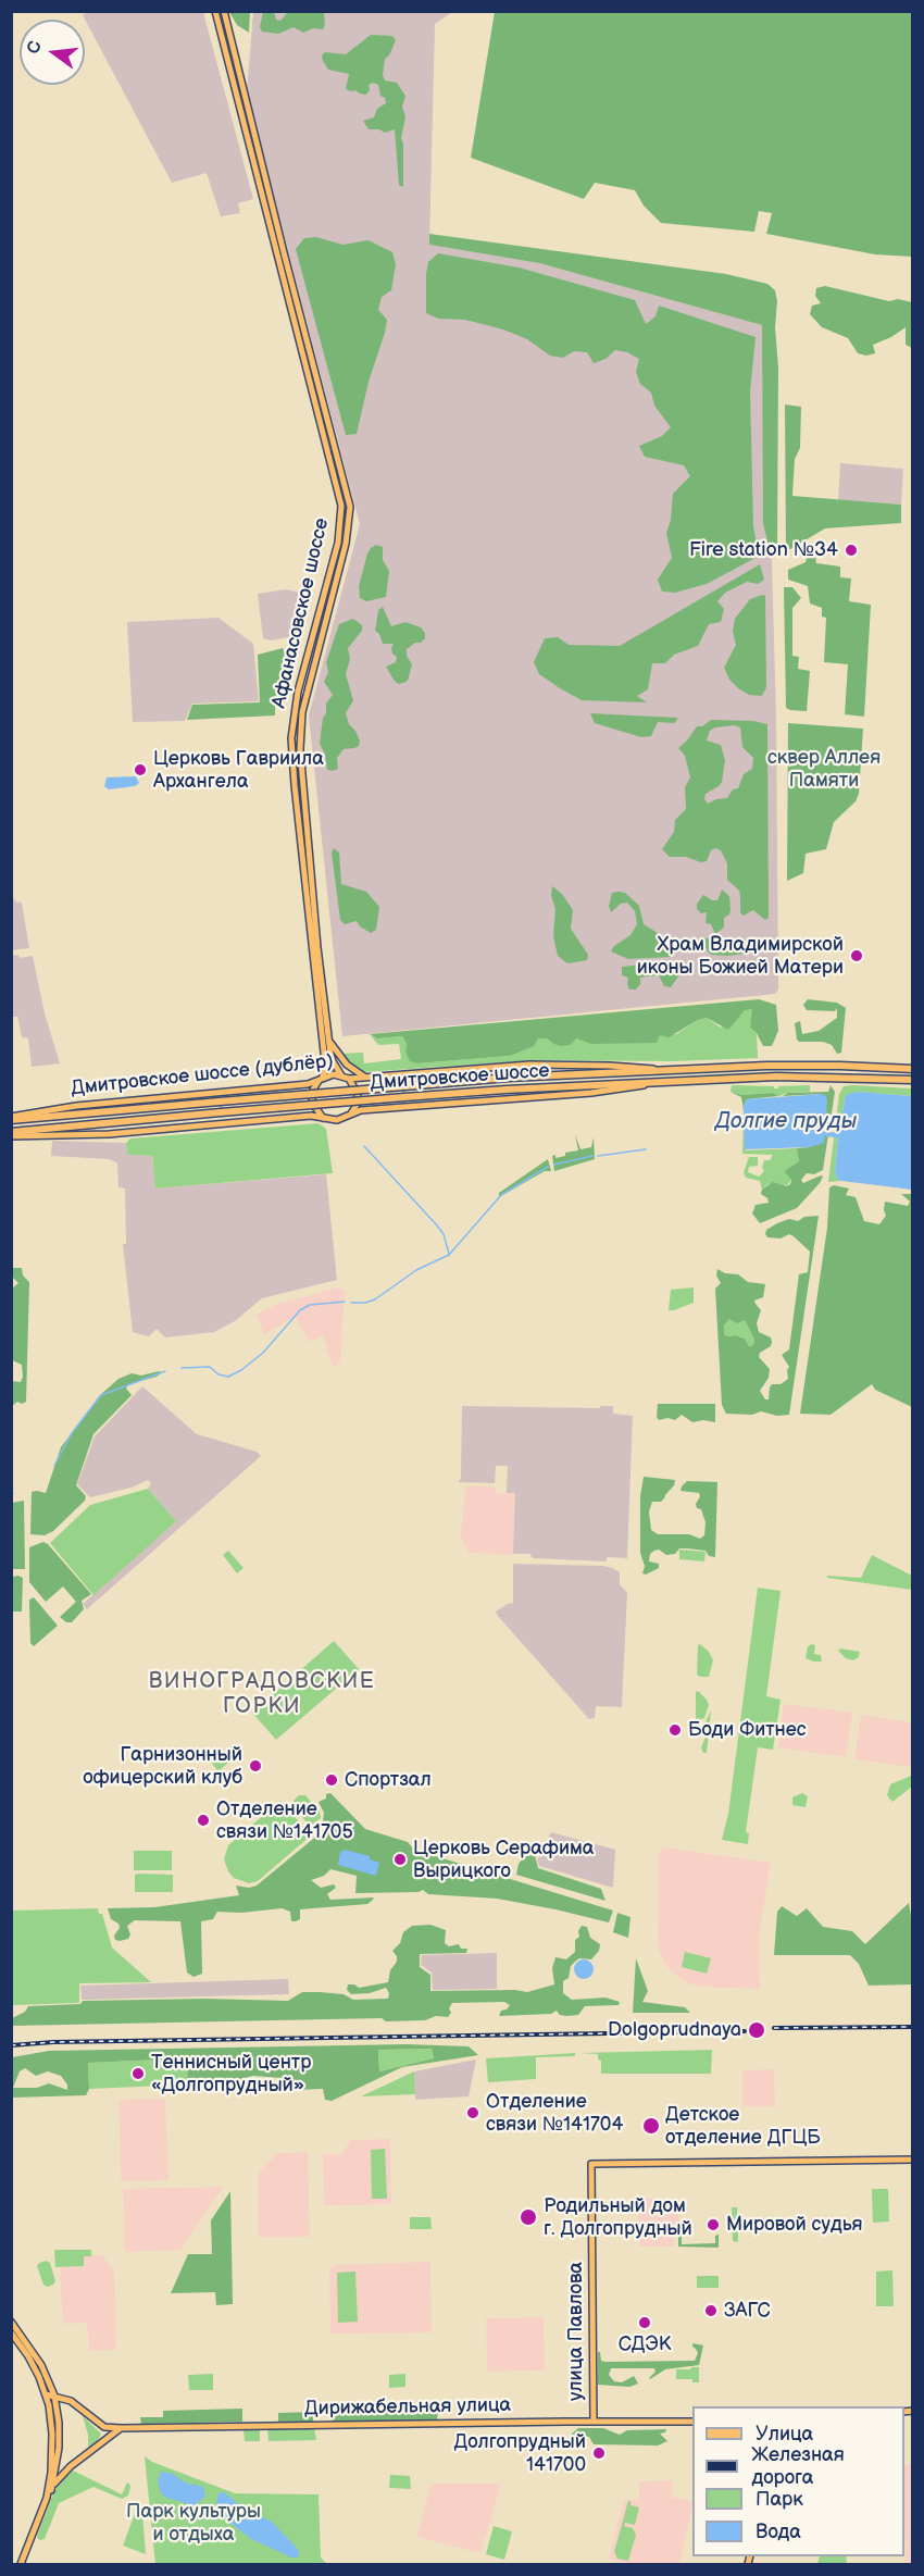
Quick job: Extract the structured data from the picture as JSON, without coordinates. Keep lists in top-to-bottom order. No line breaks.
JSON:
{"streets":{"highway":["Дмитровское шоссе"],"main road":["Афанасовское шоссе","Дмитровское шоссе (дублёр)","улица Павлова","Дирижабельная улица"]},"crossings":[["Афанасовское шоссе","Дмитровское шоссе (дублёр)"],["Дмитровское шоссе (дублёр)","Дмитровское шоссе"],["улица Павлова","Дирижабельная улица"]],"districts":["ВИНОГРАДОВСКИЕ ГОРКИ"],"water":["Долгие пруды"],"parks":["сквер Аллея Памяти","Парк культуры и отдыха"],"places":["Fire station №34","Церковь Гавриила Архангела","Храм Владимирской иконы Божией Матери","Боди Фитнес","Гарнизонный офицерский клуб","Спортзал","Отделение связи №141705","Церковь Серафима Вырицкого","Dolgoprudnaya","Теннисный центр «Долгопрудный»","Отделение связи №141704","Детское отделение ДГЦБ","Родильный дом г. Долгопрудный","Мировой судья","ЗАГС","СДЭК","Долгопрудный 141700"],"legend":["Улица","Железная дорога","Парк","Вода"],"north":"left"}
